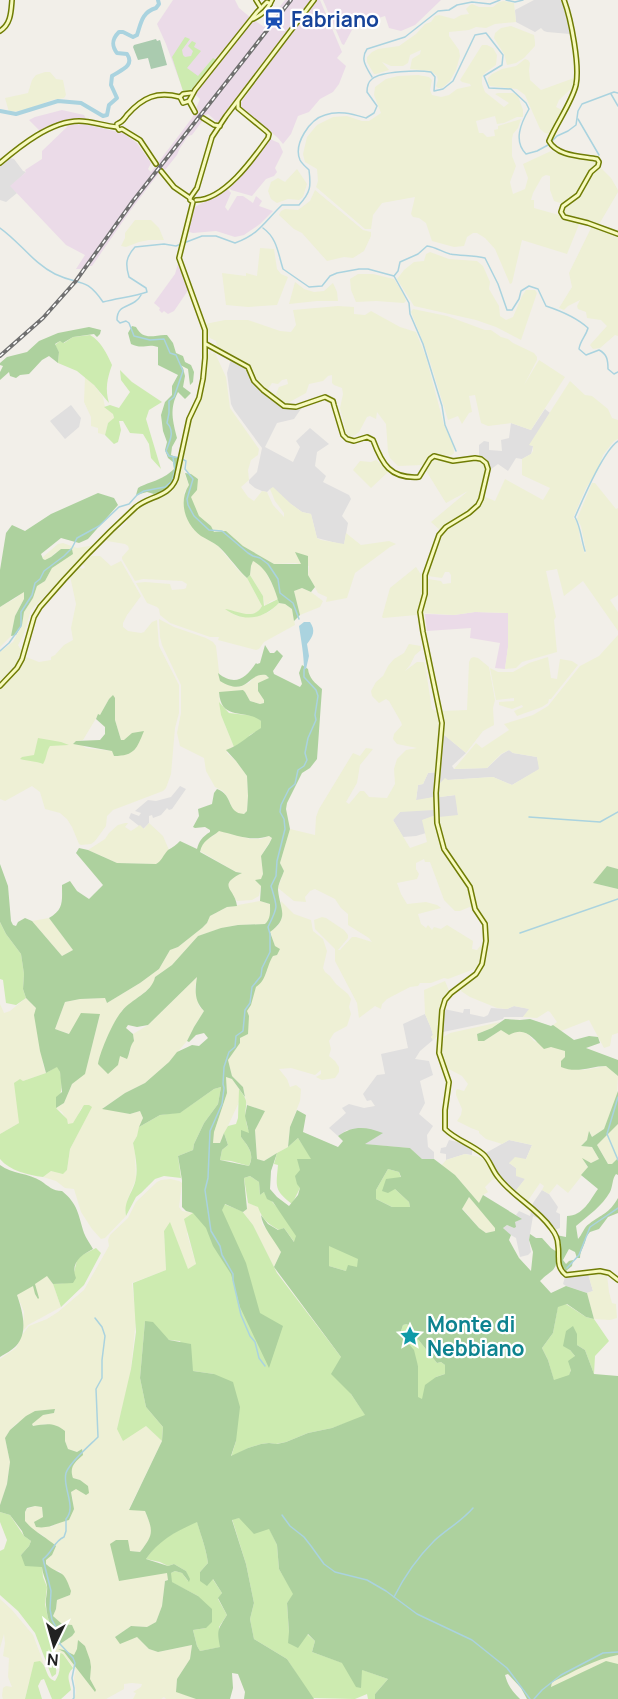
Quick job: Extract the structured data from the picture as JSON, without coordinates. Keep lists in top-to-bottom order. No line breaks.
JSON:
{"places":{"station":["Fabriano"],"place":["Monte di Nebbiano"]},"north":"bottom"}
